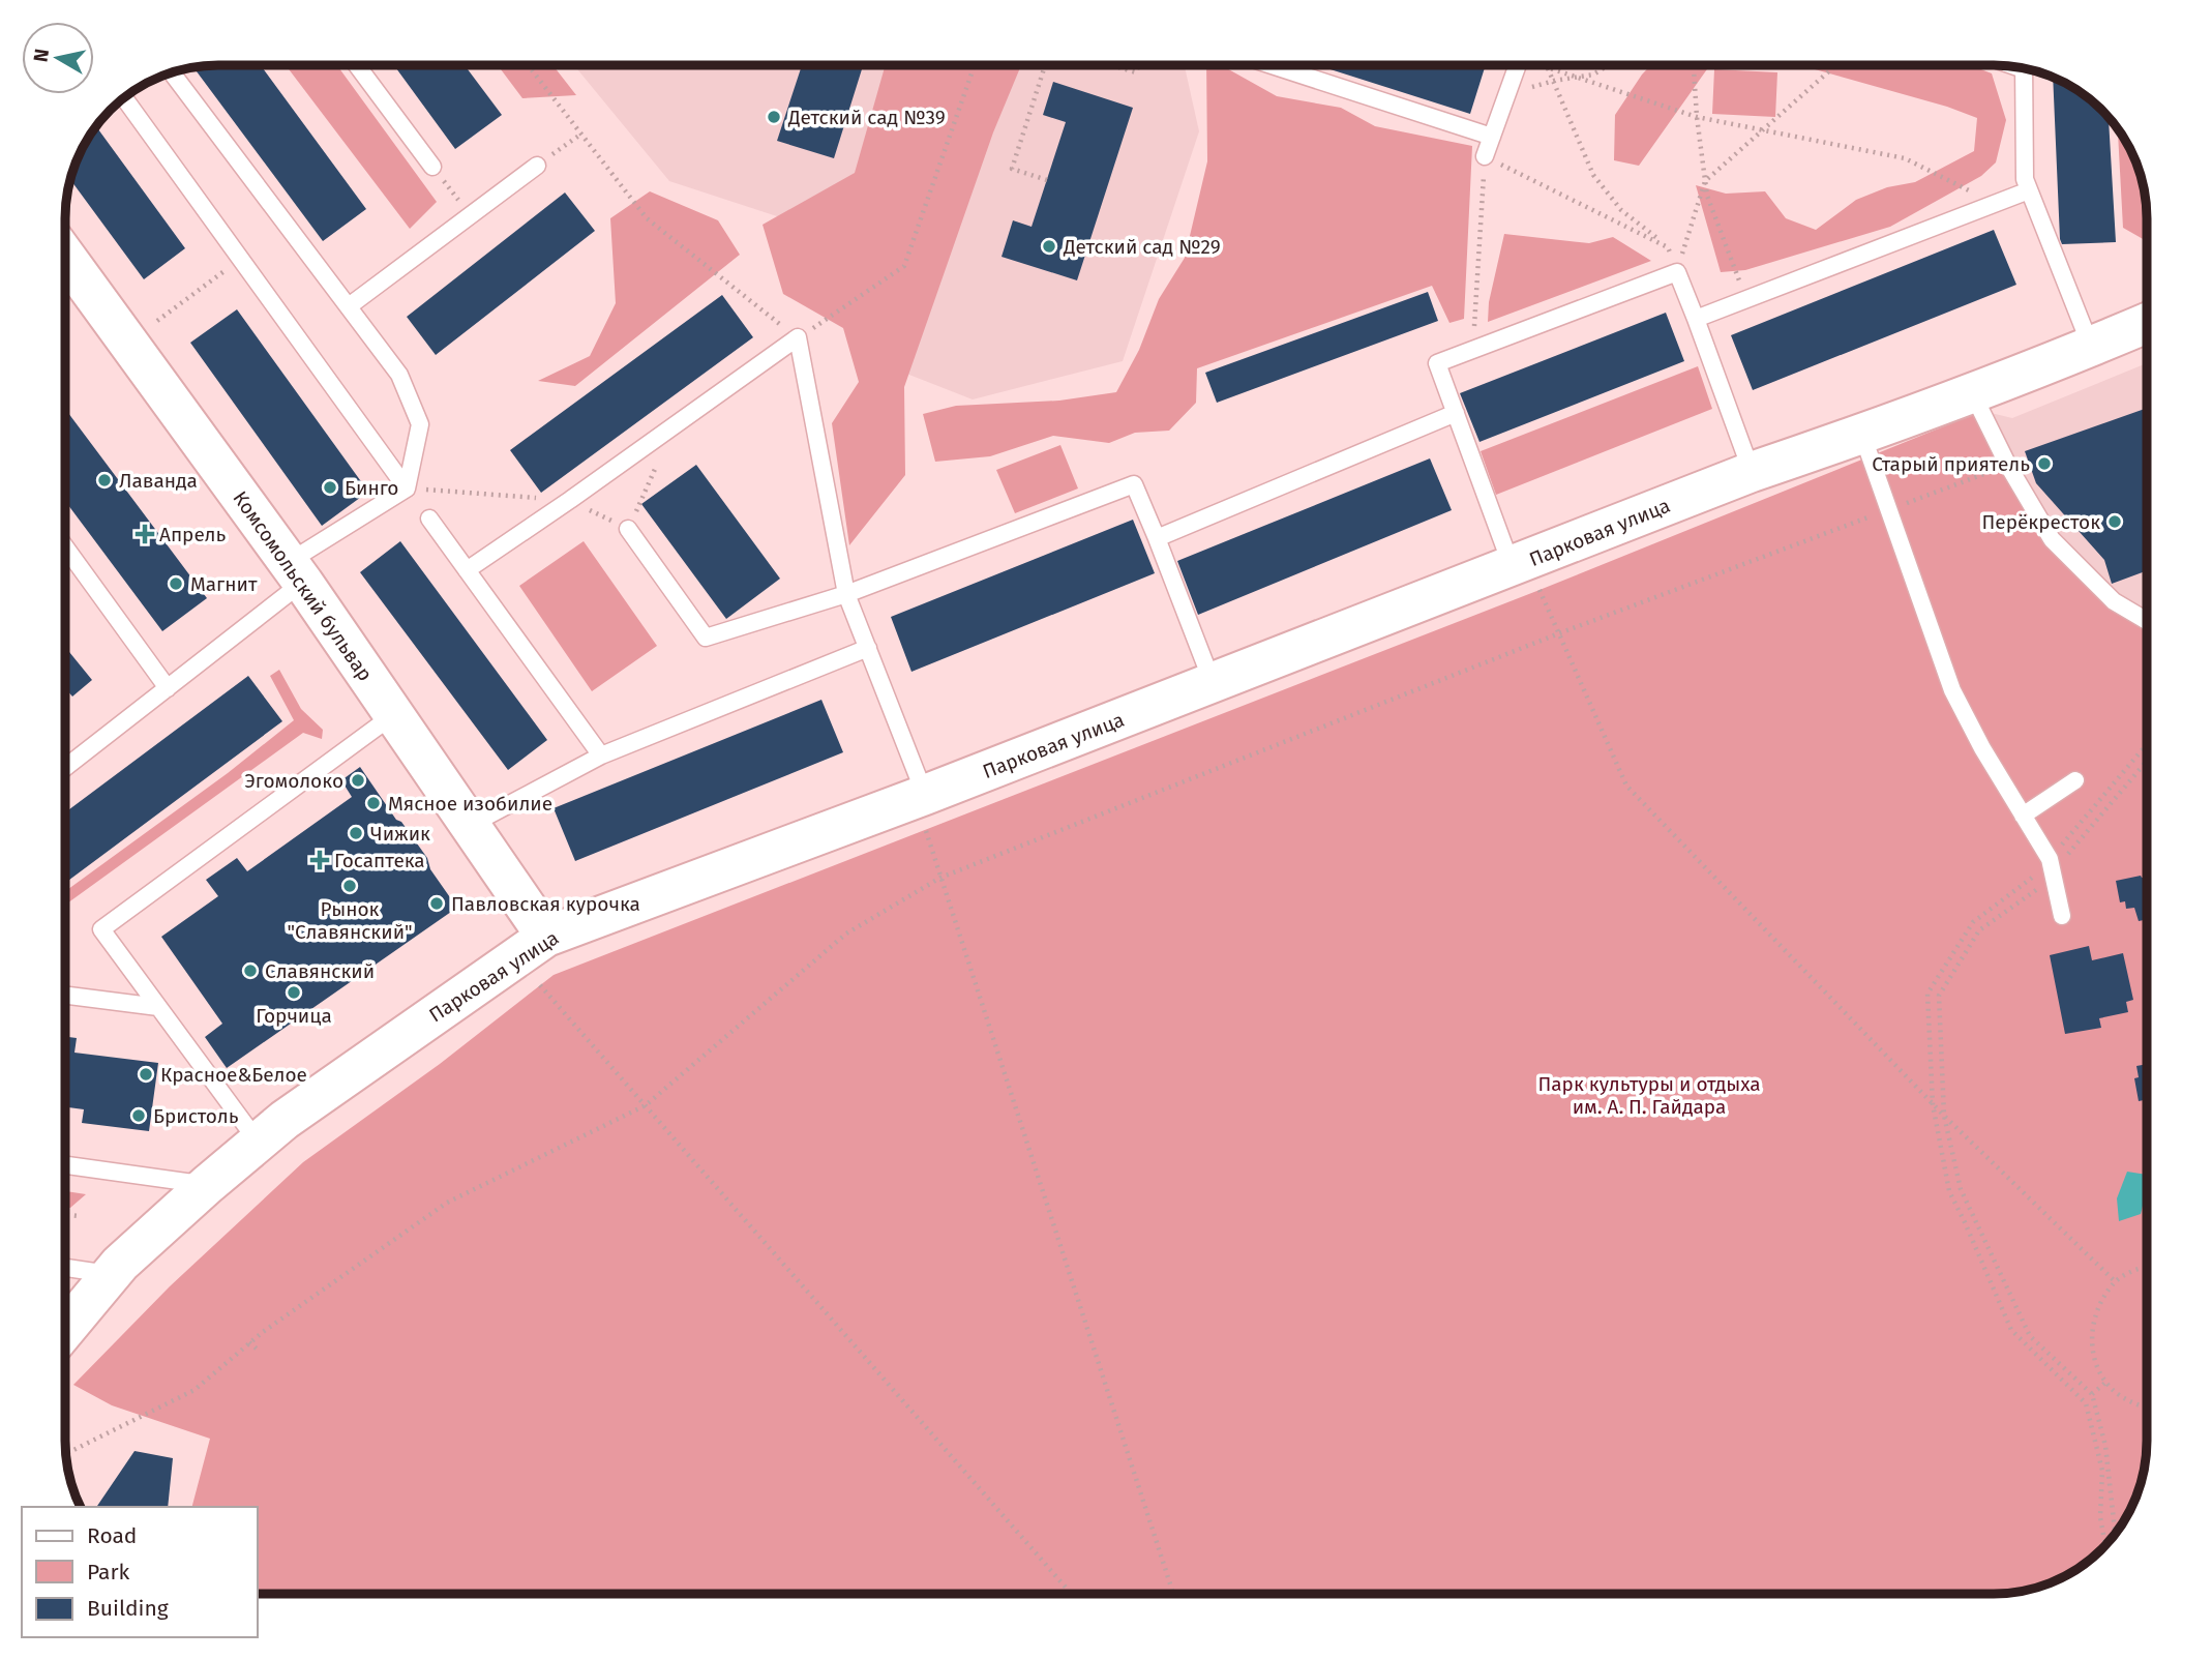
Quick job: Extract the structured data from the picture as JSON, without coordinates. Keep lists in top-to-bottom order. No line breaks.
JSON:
{"streets":{"street":["Парковая улица","Комсомольский бульвар"]},"crossings":[["Парковая улица","Комсомольский бульвар"]],"parks":["Парк культуры и отдыха им. А. П. Гайдара"],"places":{"other":["Детский сад №39","Детский сад №29","Старый приятель","Лаванда","Бинго","Перёкресток","Магнит","Эгомолоко","Мясное изобилие","Чижик","Рынок \"Славянский\"","Павловская курочка","Славянский","Горчица","Красное&Белое","Бристоль"],"health":["Апрель","Госаптека"]},"legend":["Road","Park","Building"],"north":"left"}
